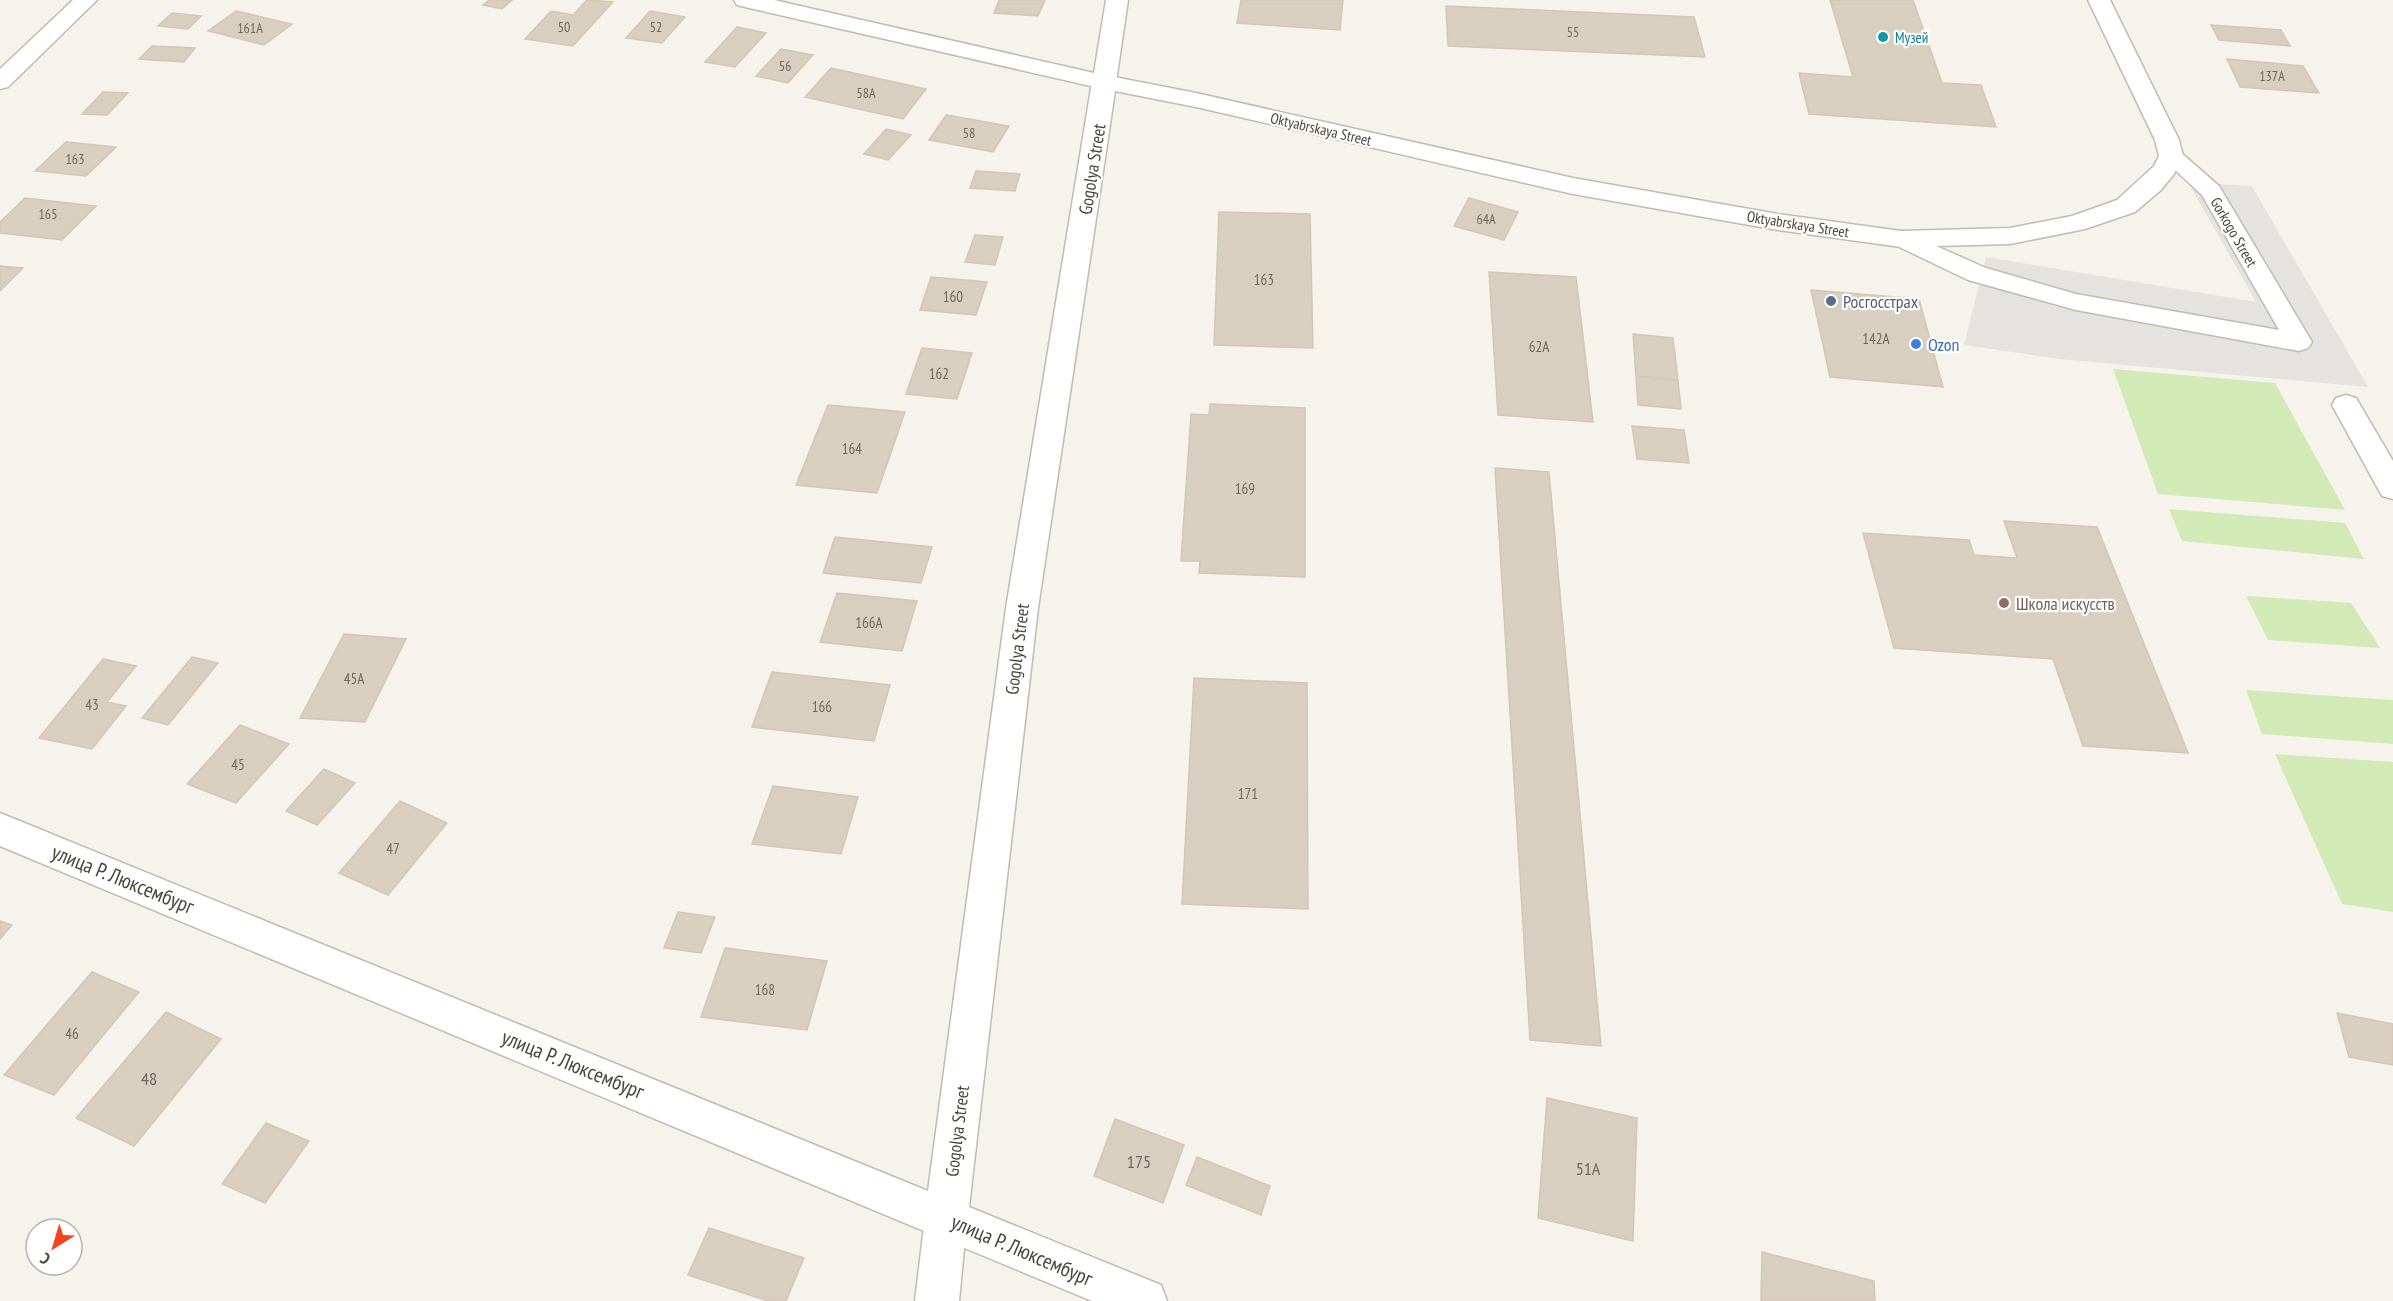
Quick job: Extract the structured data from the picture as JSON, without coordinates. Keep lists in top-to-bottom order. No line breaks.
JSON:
{"streets":{"street":["Oktyabrskaya Street","Gogolya Street","Gorkogo Street","улица Р. Люксембург"]},"crossings":[["Oktyabrskaya Street","Gogolya Street"],["Oktyabrskaya Street","Gorkogo Street"],["Gogolya Street","улица Р. Люксембург"]],"places":["Музей","Росгосстрах","Ozon","Школа искусств"],"house_numbers":["50","52","161А","55","56","137А","58А","58","163","165","64А","163","160","142А","62А","162","164","169","166А","45А","43","166","45","171","47","168","46","48","175","51А"],"north":"bottom left"}
